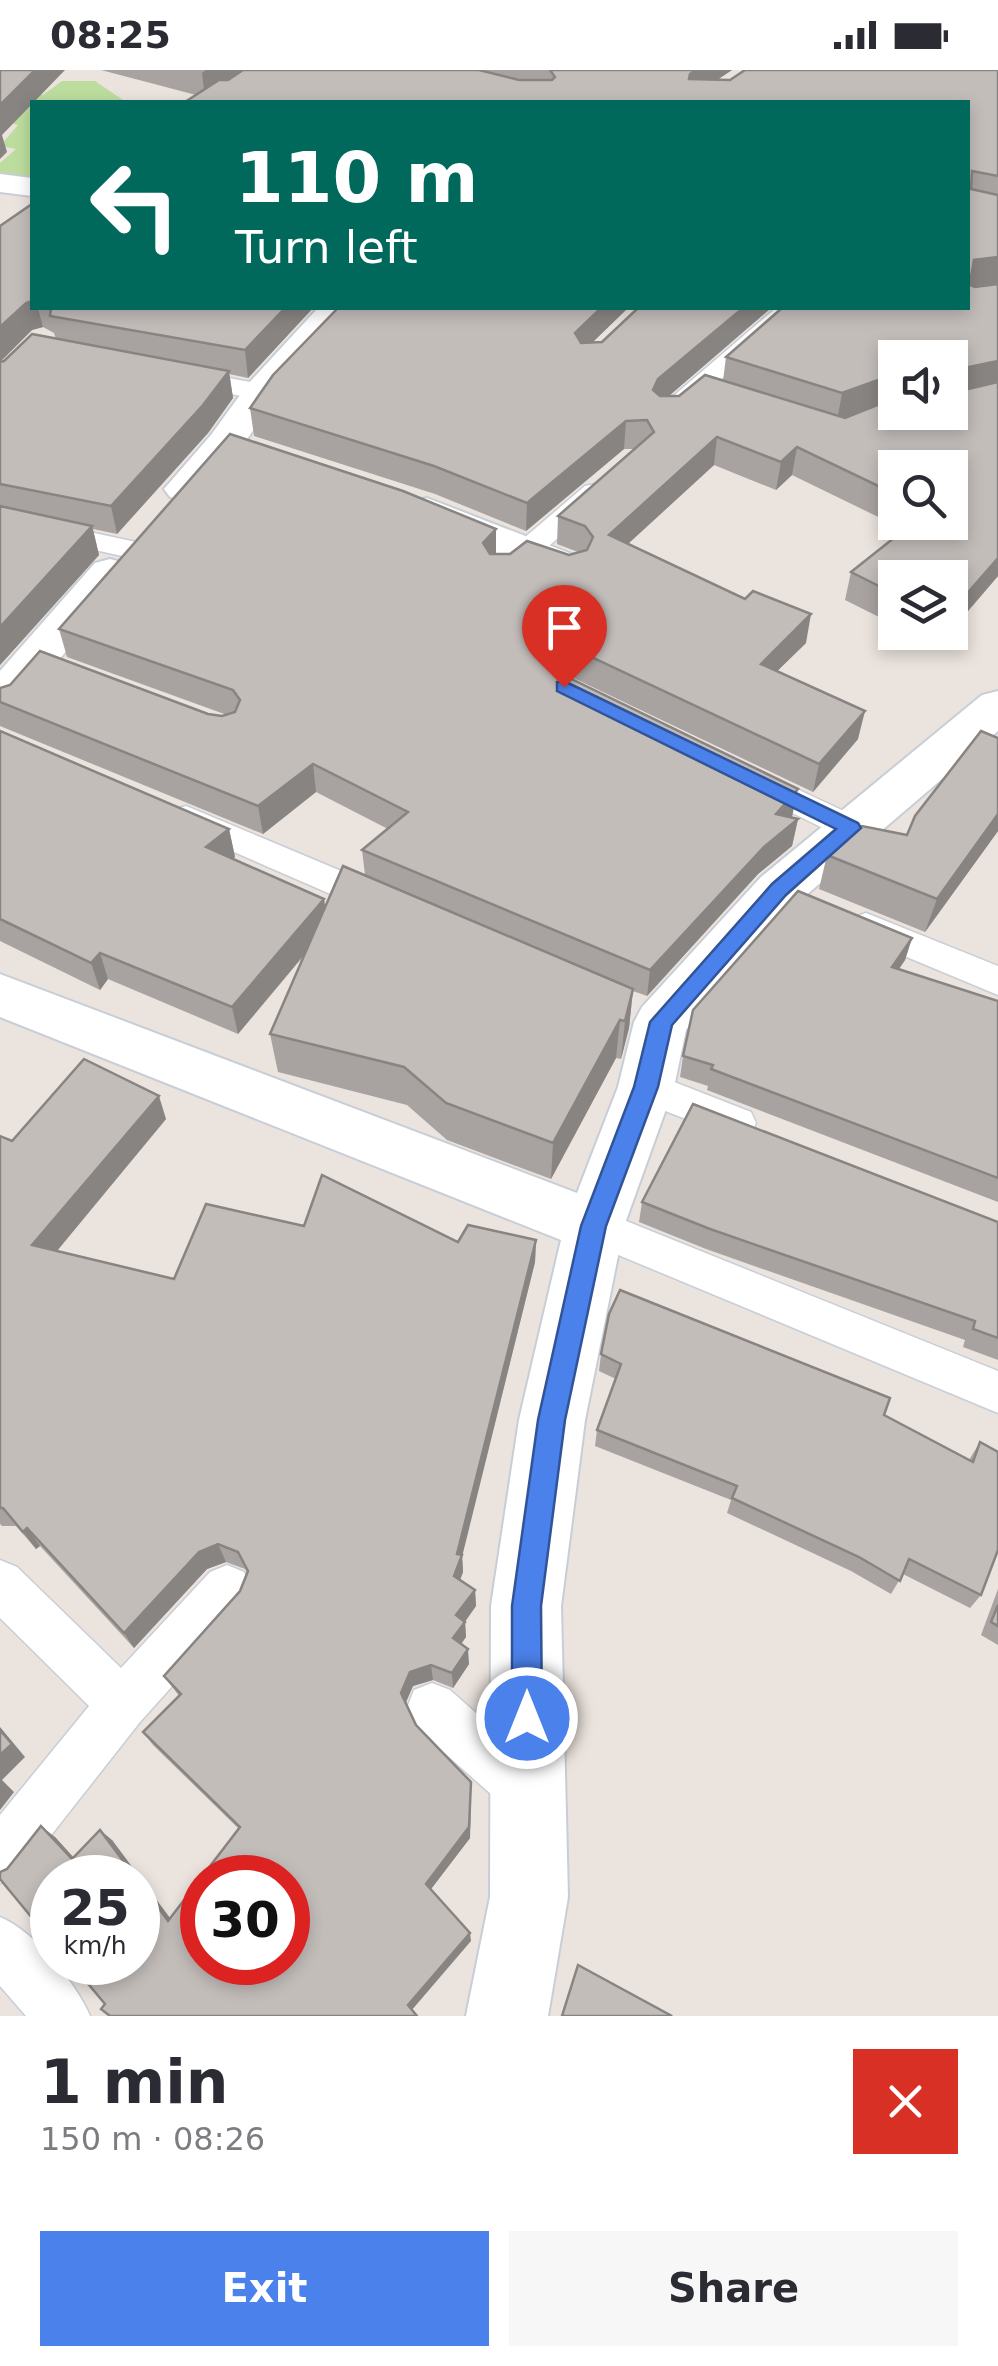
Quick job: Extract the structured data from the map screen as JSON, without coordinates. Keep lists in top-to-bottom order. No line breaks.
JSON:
{"page":{"status":"08:25","turn":["110 m","Turn left"],"speed":"25 km/h","limit":"30","heading":["1 min","150 m · 08:26"],"buttons":["Exit","Share"]}}
